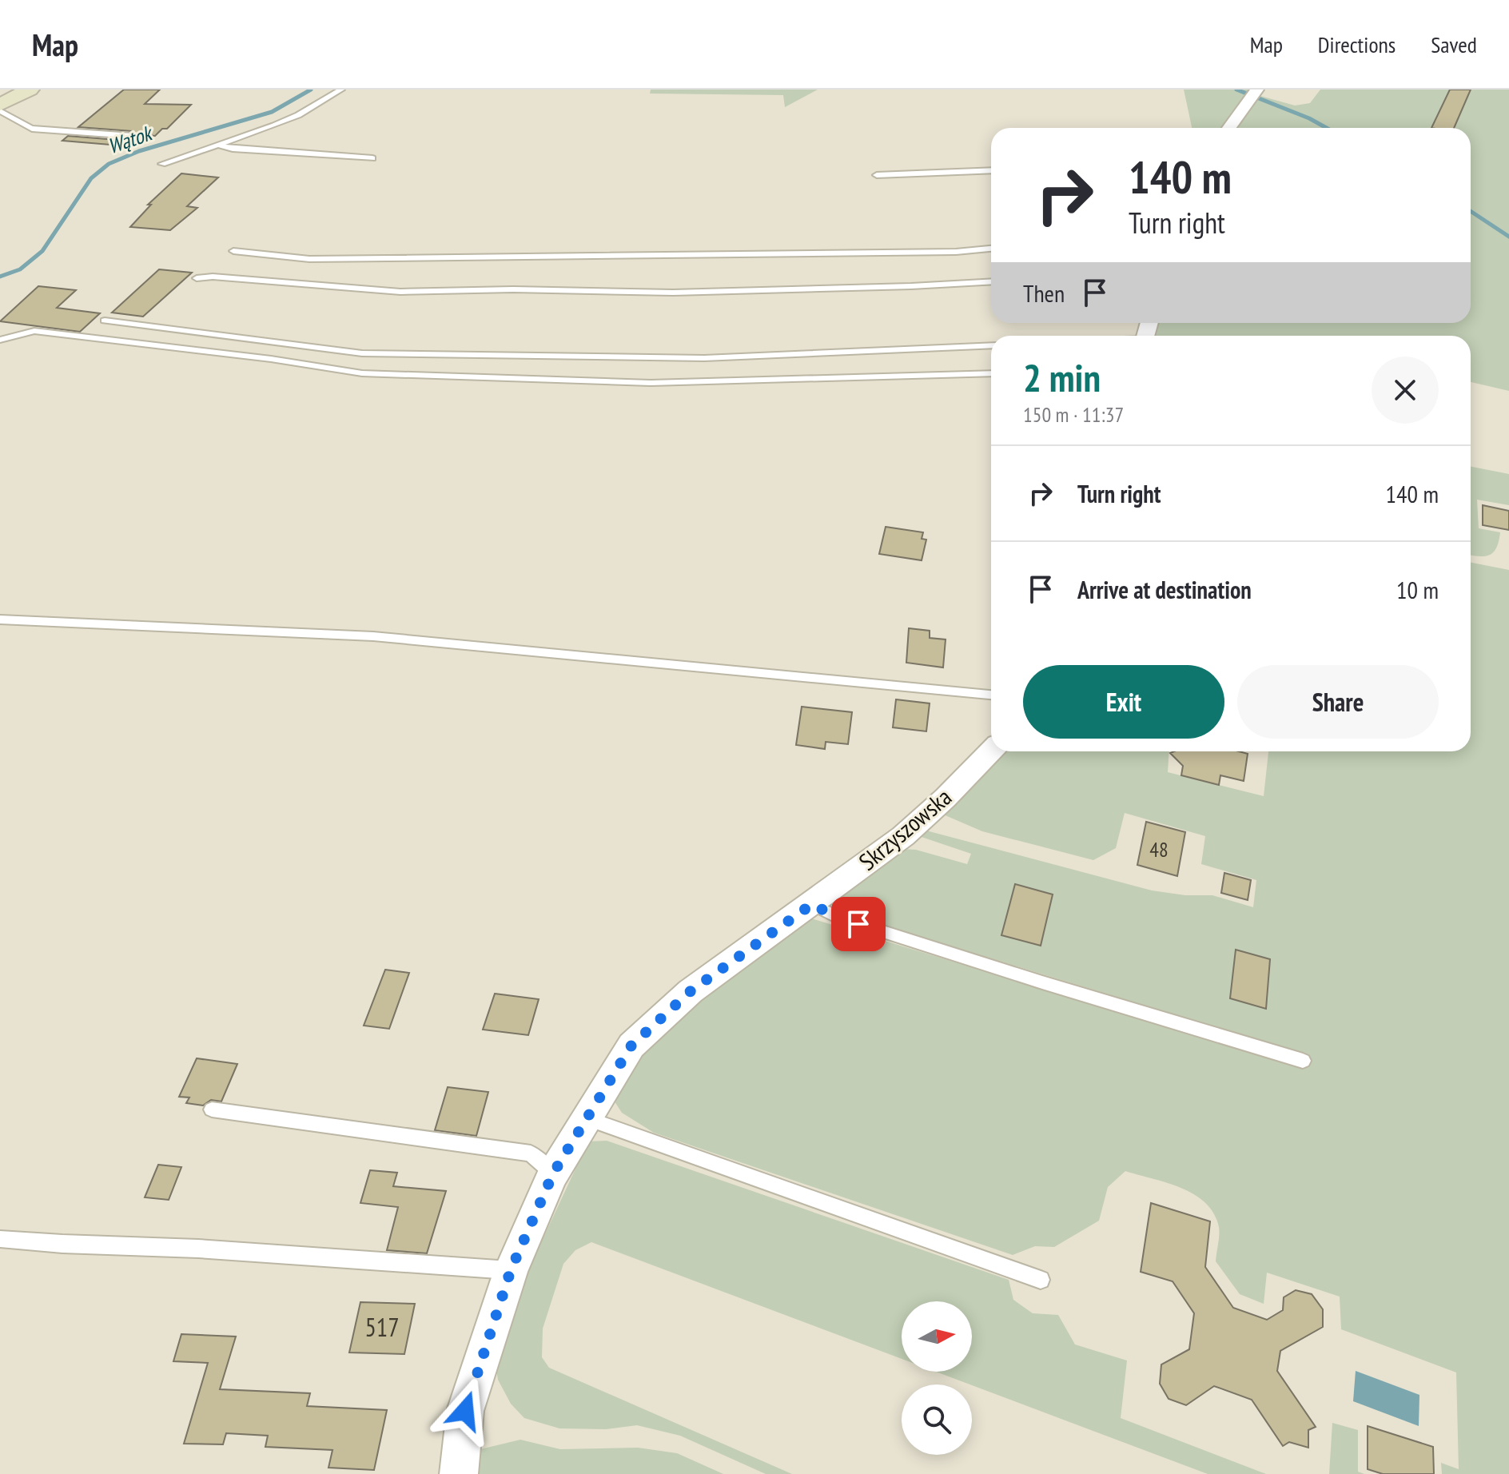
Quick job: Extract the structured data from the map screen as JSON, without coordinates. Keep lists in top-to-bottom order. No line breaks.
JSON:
{"streets":{"street":["Skrzyszowska"]},"water":["Wątok"],"house_numbers":["48","517"],"north":"right","page":{"header":"Map","nav":["Map","Directions","Saved"],"turn":["140 m","Turn right"],"then":"Then","heading":["2 min","150 m · 11:37"],"list":[{"name":"Turn right","value":"140 m"},{"name":"Arrive at destination","value":"10 m"}],"buttons":["Exit","Share"]}}
